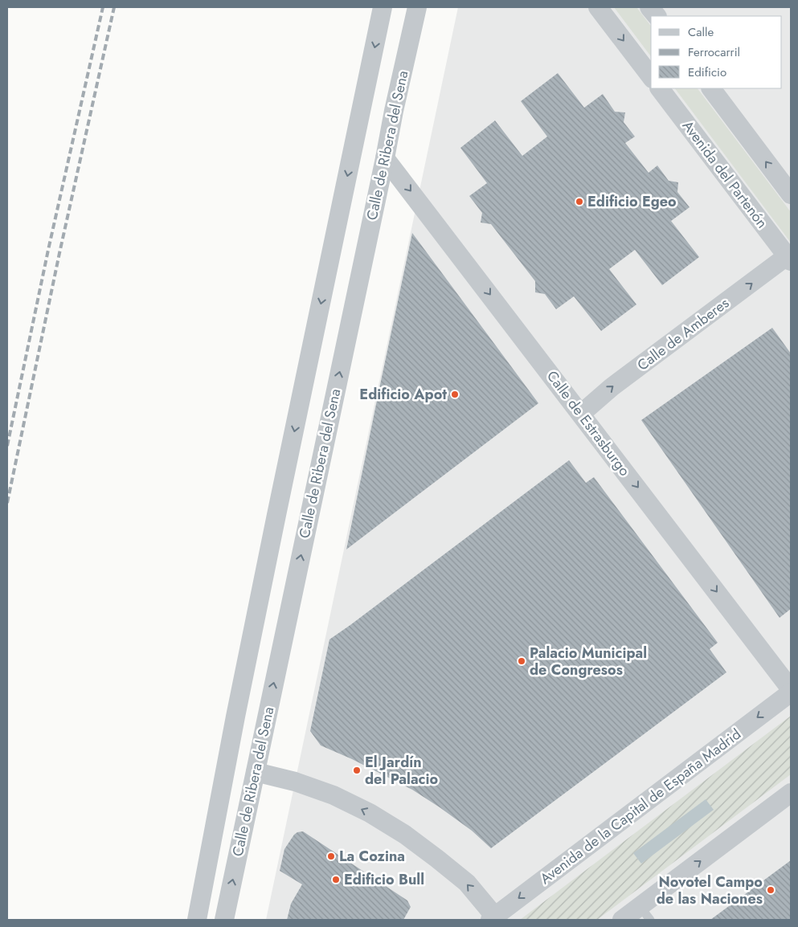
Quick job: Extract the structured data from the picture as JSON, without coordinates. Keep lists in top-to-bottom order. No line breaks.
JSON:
{"streets":{"street":["Calle de Ribera del Sena","Avenida del Partenón","Calle de Amberes","Calle de Estrasburgo","Avenida de la Capital de España Madrid"]},"crossings":[["Calle de Ribera del Sena","Calle de Estrasburgo"],["Avenida del Partenón","Calle de Amberes"],["Calle de Amberes","Calle de Estrasburgo"]],"one_way":["Calle de Amberes","Calle de Estrasburgo"],"places":["Edificio Egeo","Edificio Apot","Palacio Municipal de Congresos","El Jardín del Palacio","La Cozina","Edificio Bull","Novotel Campo de las Naciones"],"legend":["Calle","Ferrocarril","Edificio"]}
